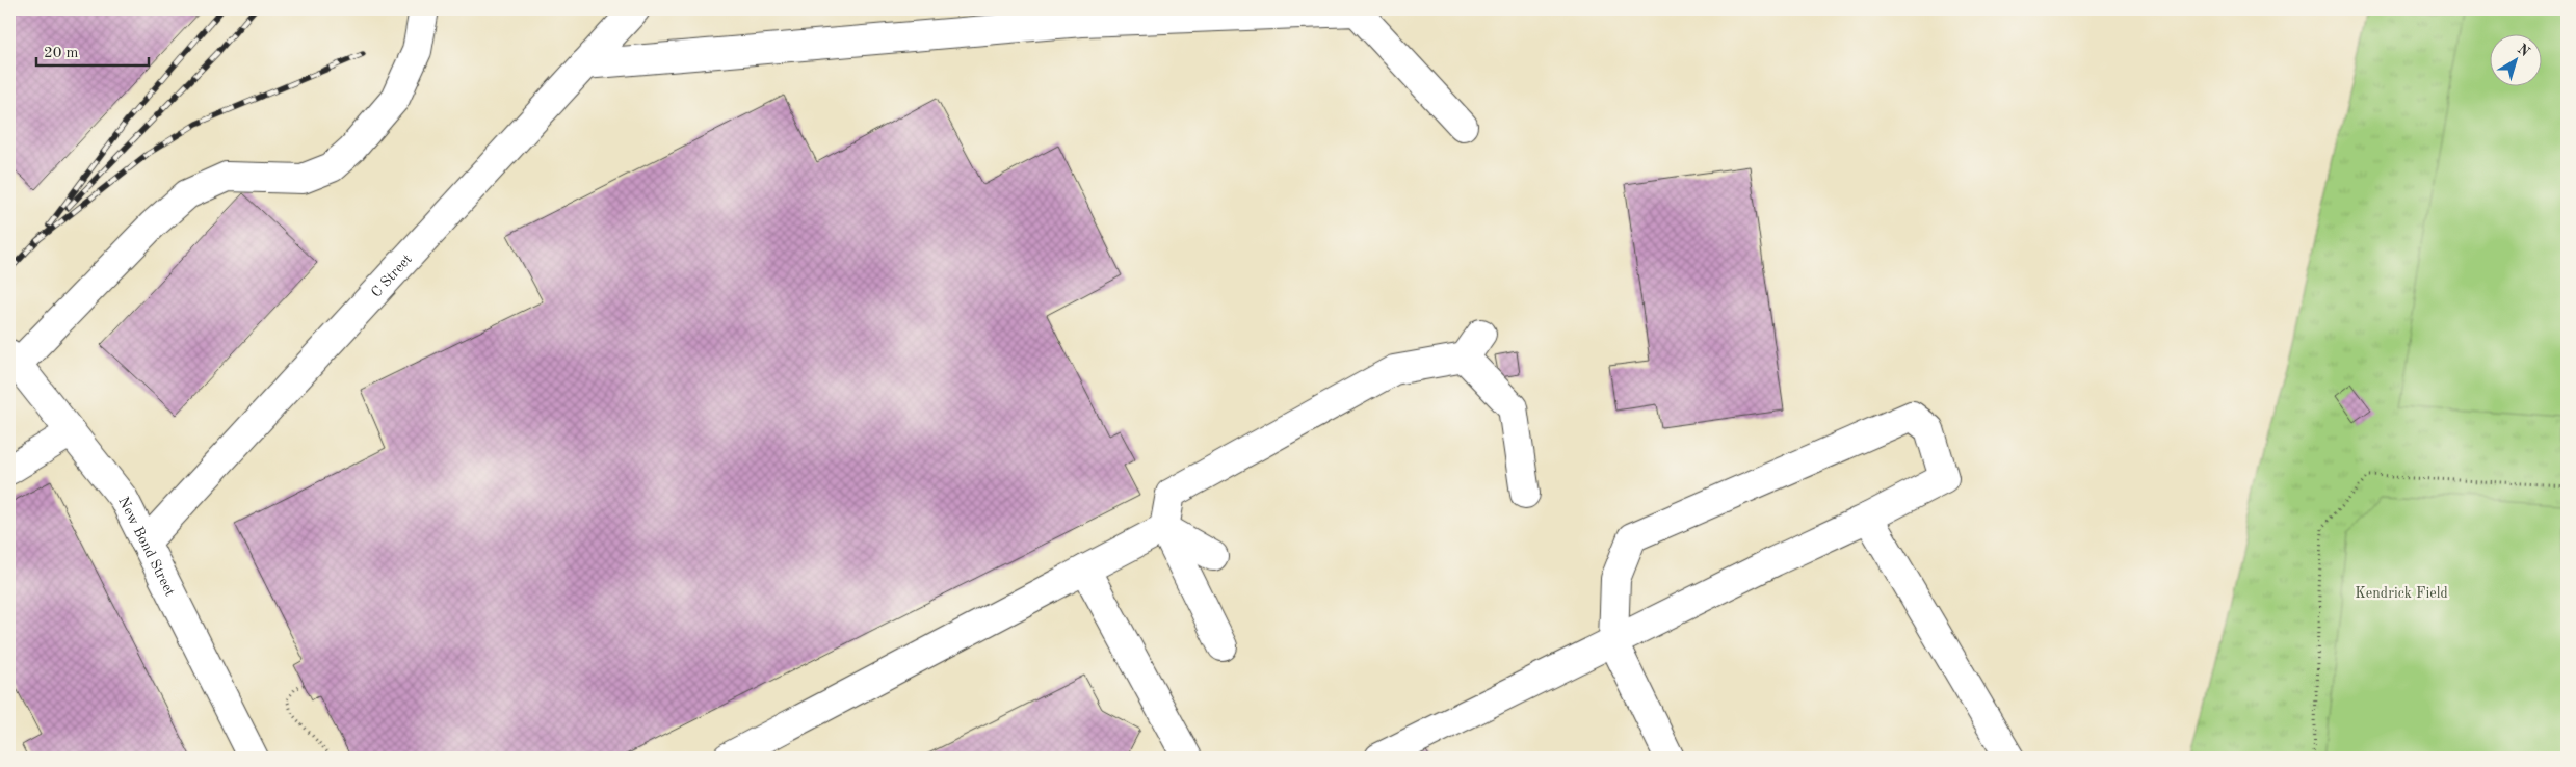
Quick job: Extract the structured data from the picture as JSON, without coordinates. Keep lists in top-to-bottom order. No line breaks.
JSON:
{"streets":{"street":["C Street","New Bond Street"]},"crossings":[["C Street","New Bond Street"]],"parks":["Kendrick Field"],"scale_bar":"20 m","north":"top right"}
